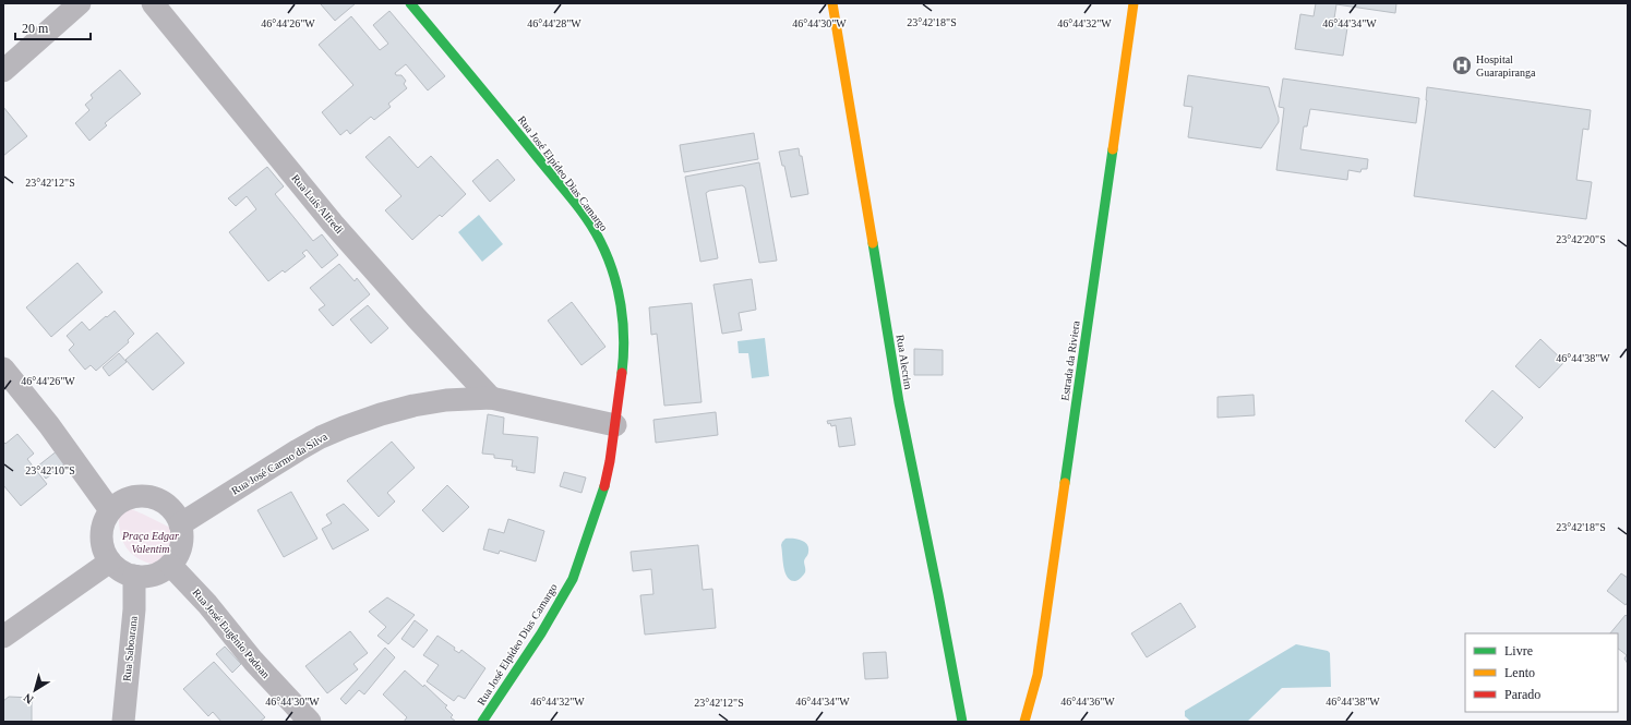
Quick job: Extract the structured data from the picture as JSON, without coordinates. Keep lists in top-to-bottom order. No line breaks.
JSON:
{"streets":{"street":["Rua José Elpídeo Dias Camargo","Rua Luís Alfredi","Estrada da Riviera","Rua Alecrim","Rua José Carmo da Silva","Rua José Eugênio Padoan","Rua Saboarana"]},"crossings":[["Rua José Elpídeo Dias Camargo","Rua José Carmo da Silva"],["Rua Luís Alfredi","Rua José Carmo da Silva"],["Rua José Carmo da Silva","Rua José Eugênio Padoan"],["Rua José Carmo da Silva","Rua Saboarana"],["Rua José Eugênio Padoan","Rua Saboarana"]],"parks":["Praça Edgar Valentim"],"places":{"hospital":["Hospital Guarapiranga"]},"legend":["Livre","Lento","Parado"],"scale_bar":"20 m","north":"bottom left","coordinates":["23°42'18\"S","46°44'26\"W","46°44'28\"W","46°44'30\"W","46°44'32\"W","46°44'34\"W","23°42'12\"S","23°42'20\"S","46°44'38\"W","23°42'10\"S","46°44'36\"W"]}
